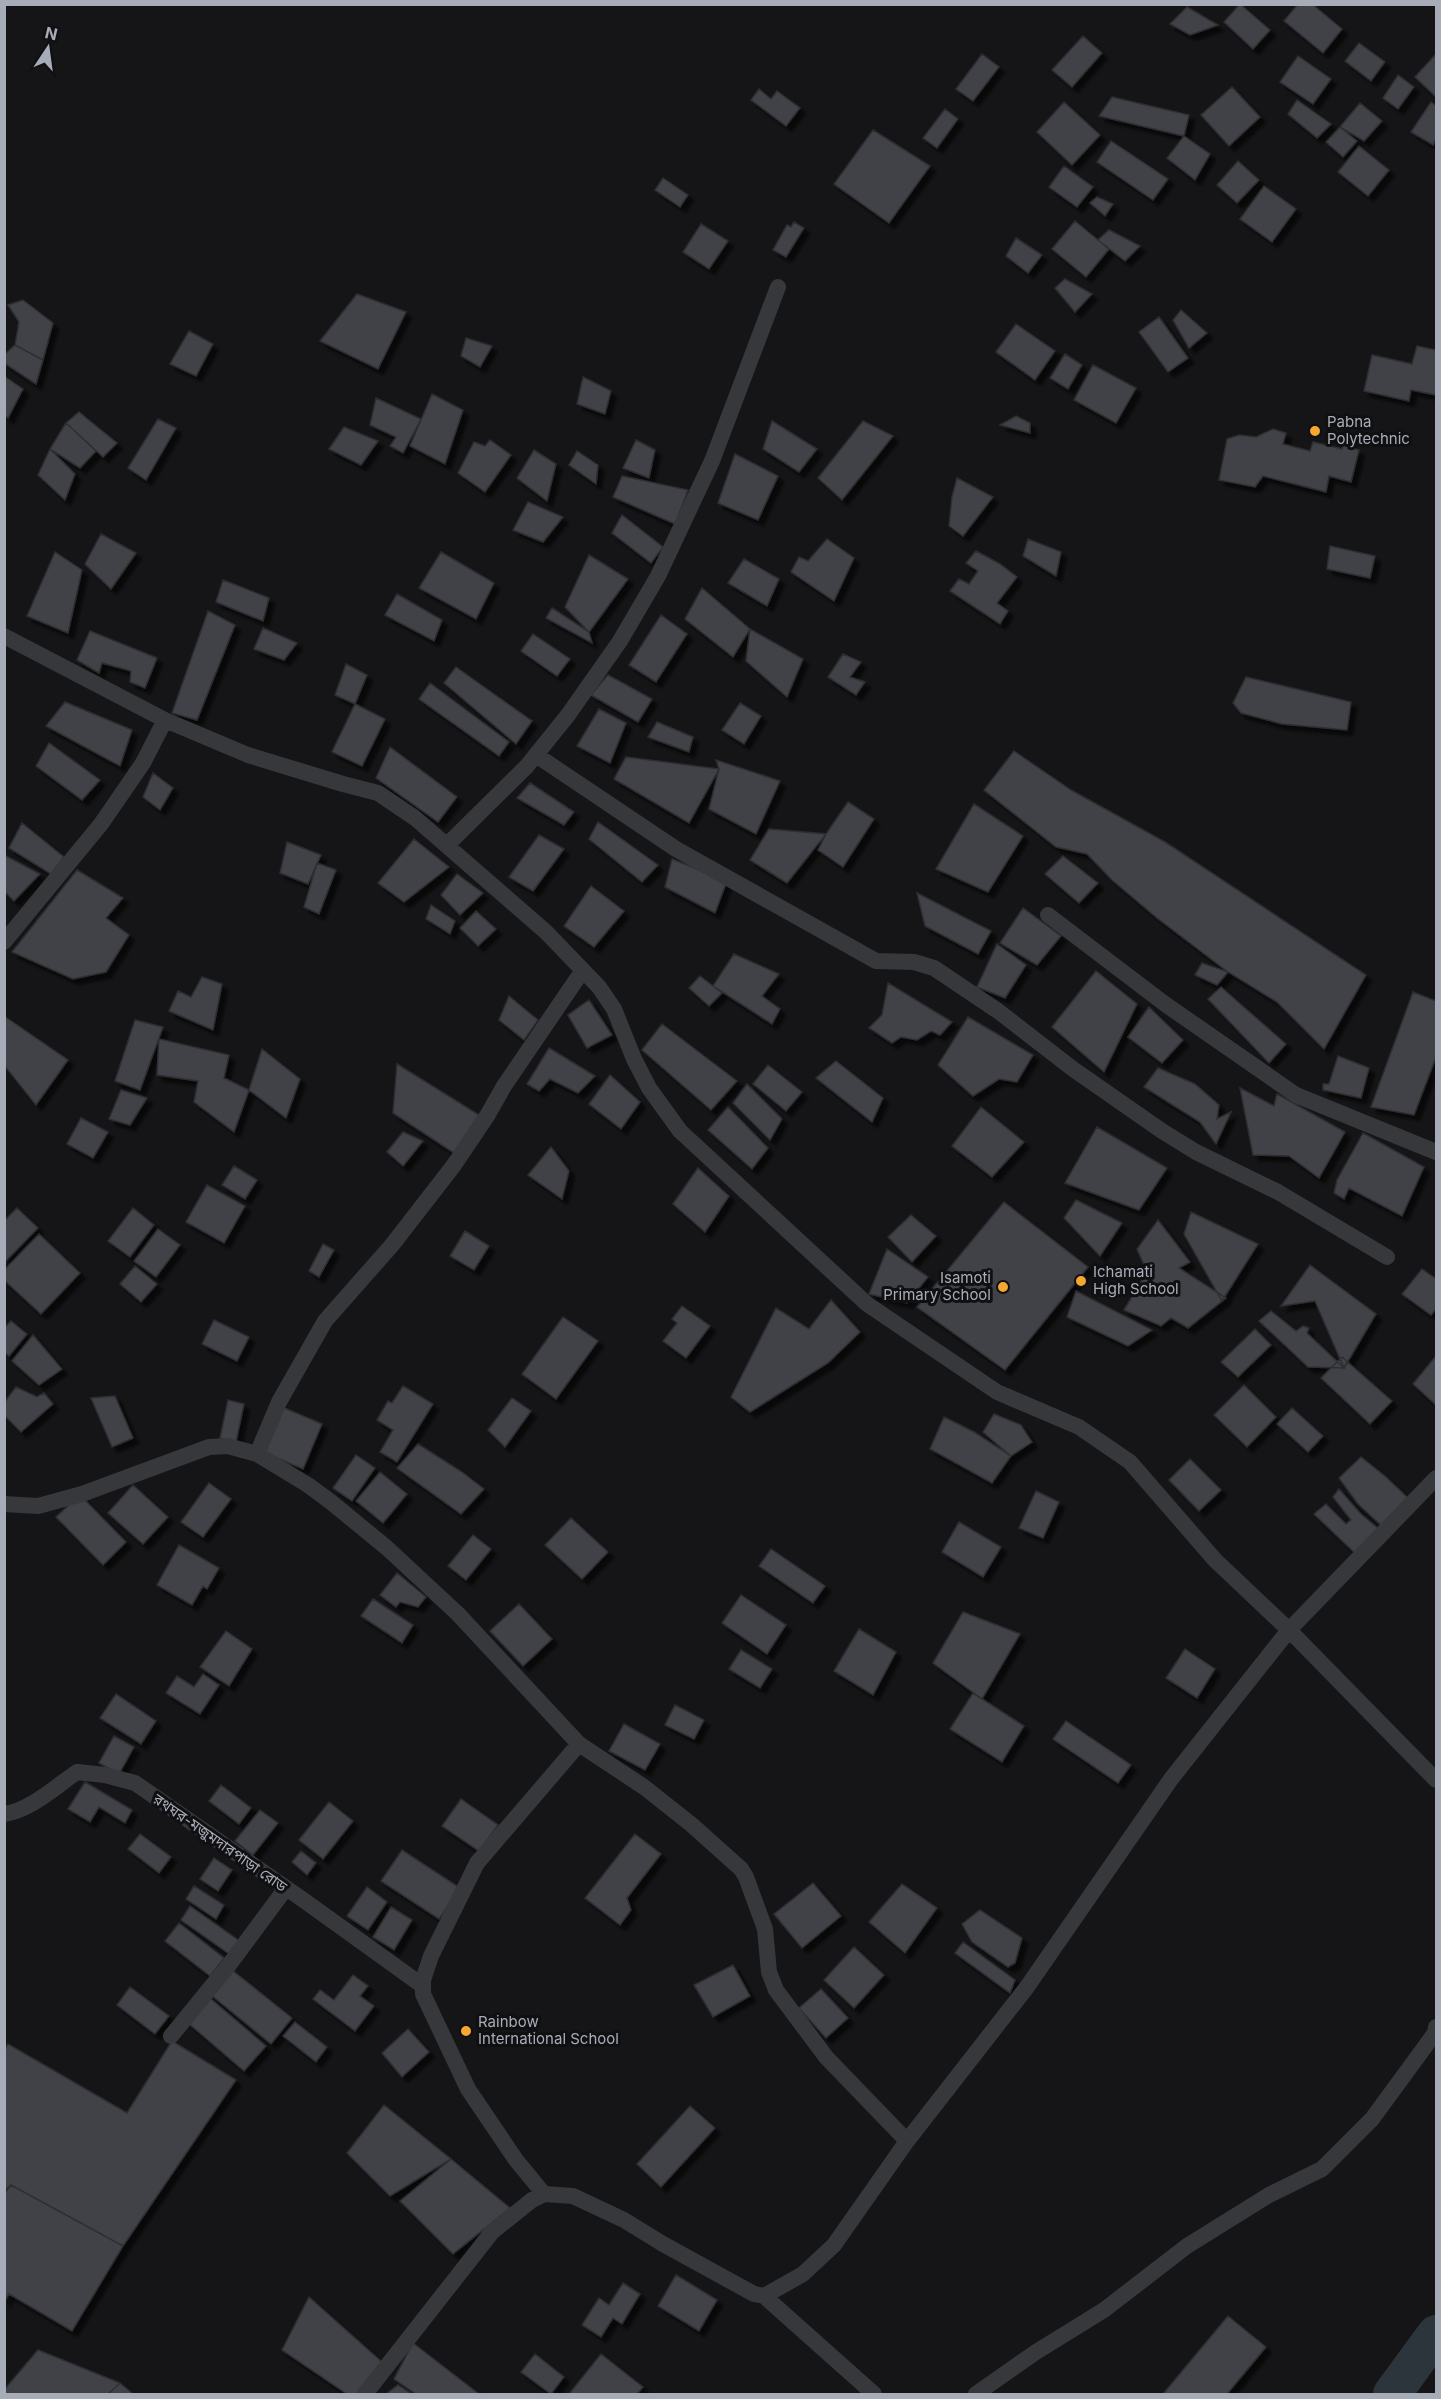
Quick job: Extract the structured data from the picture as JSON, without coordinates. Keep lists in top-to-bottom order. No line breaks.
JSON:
{"streets":{"street":["রথঘর-মজুমদারপাড়া রোড"]},"places":["Pabna Polytechnic","Ichamati High School","Isamoti Primary School","Rainbow International School"],"north":"top"}
